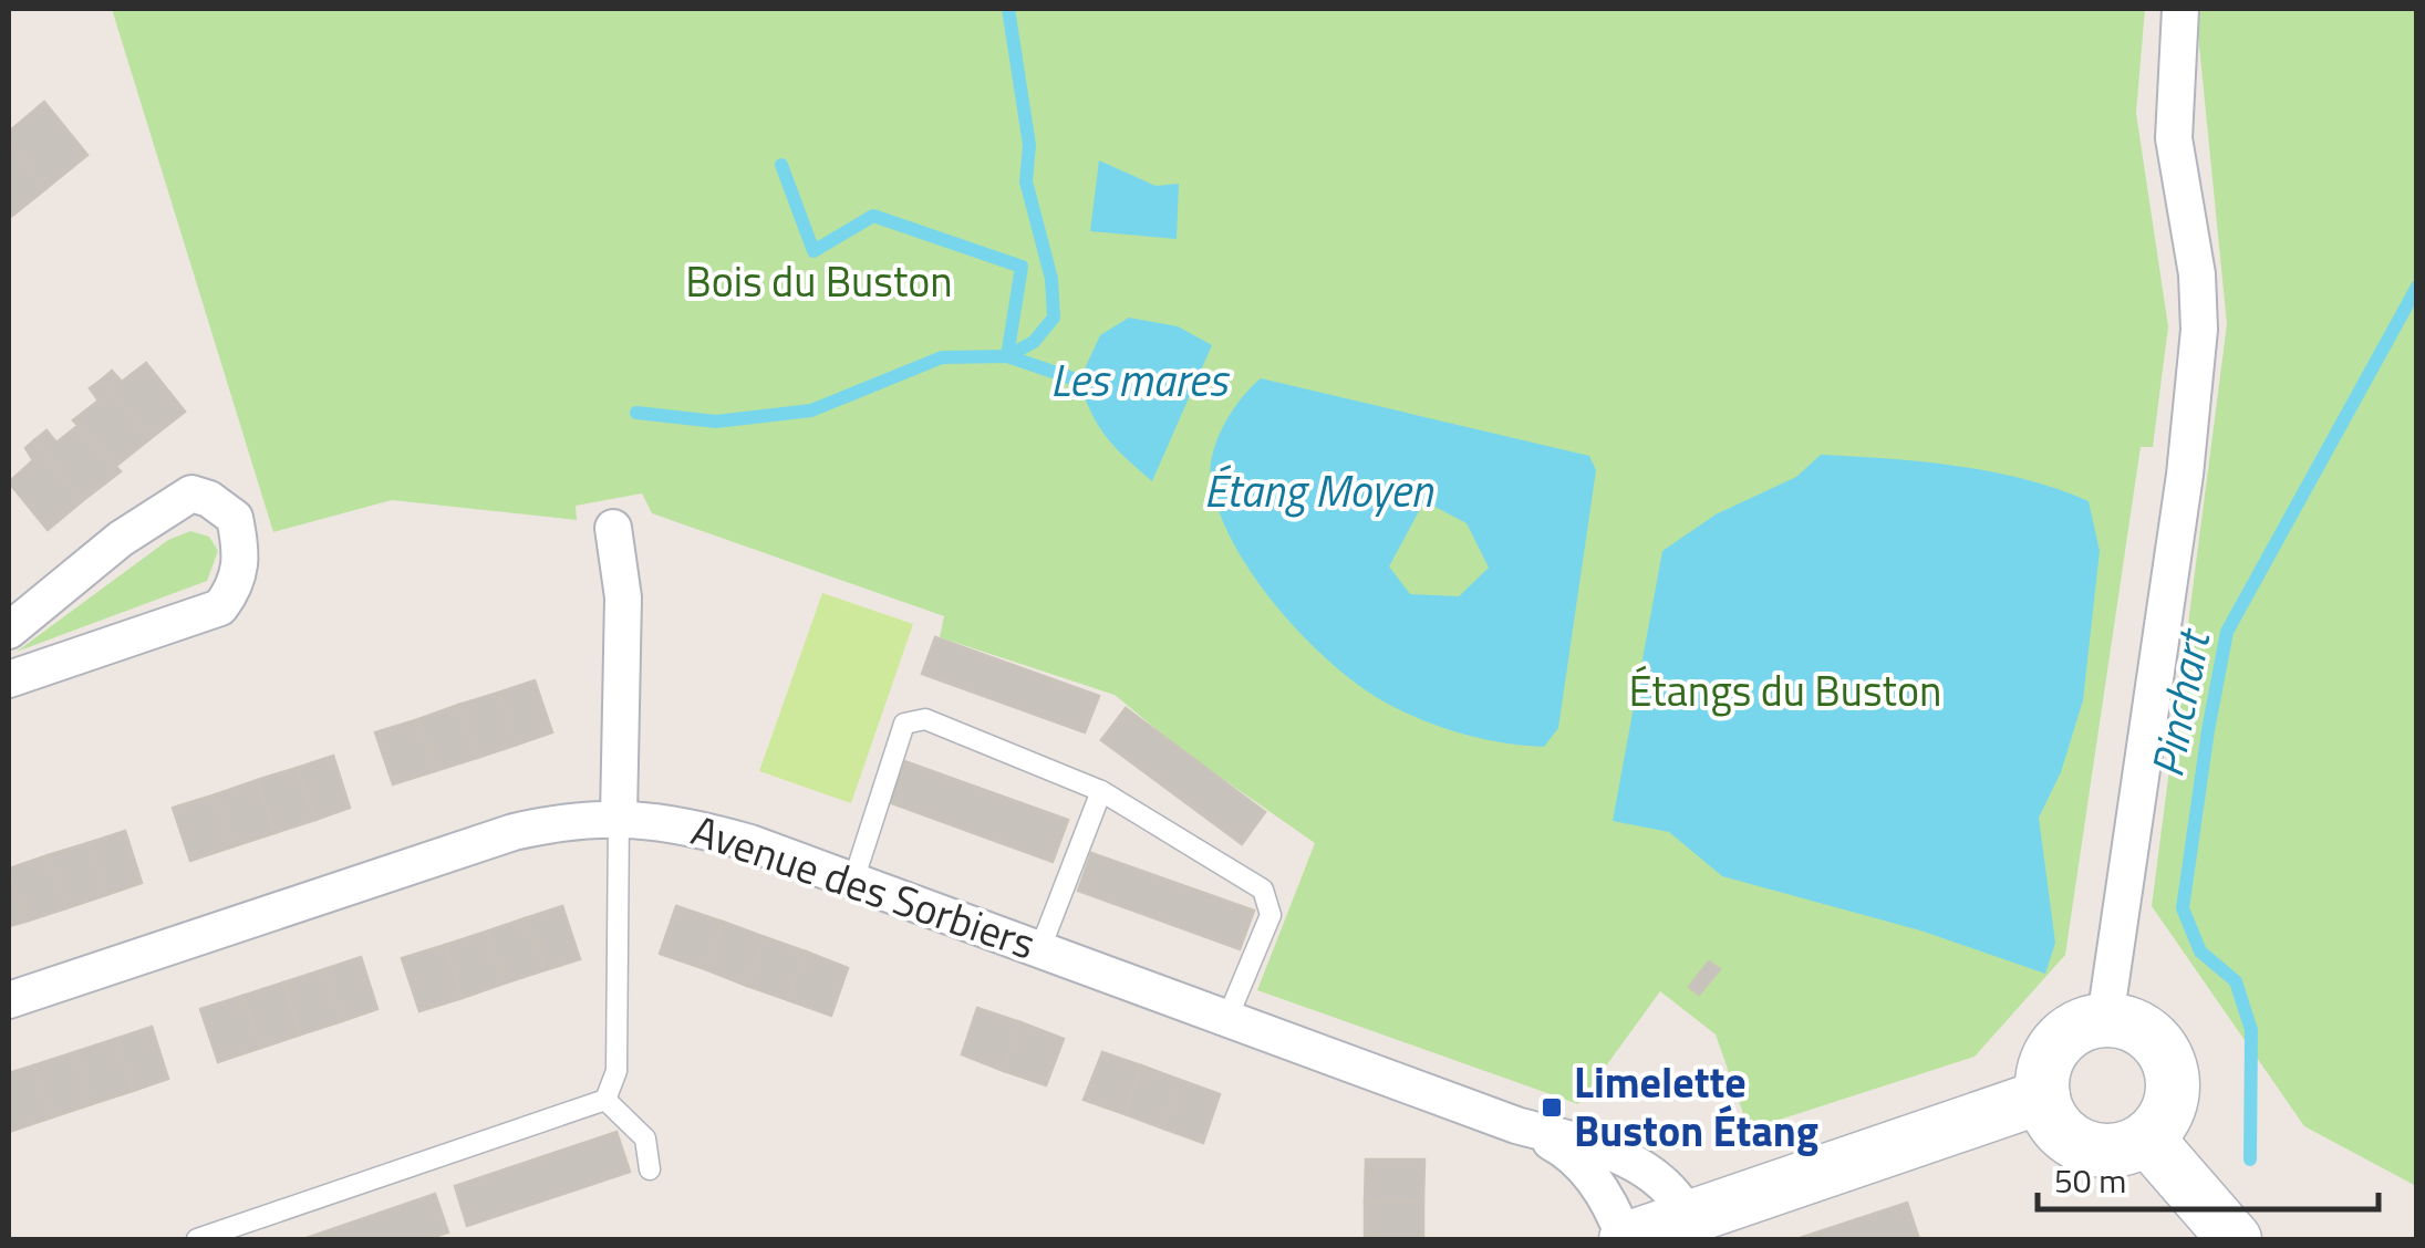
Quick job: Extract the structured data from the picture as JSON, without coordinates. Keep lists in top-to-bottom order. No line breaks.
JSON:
{"streets":{"street":["Avenue des Sorbiers"]},"water":["Les mares","Étang Moyen","Pinchart"],"parks":["Bois du Buston","Étangs du Buston"],"places":{"transit":["Limelette Buston Étang"]},"scale_bar":"50 m"}
